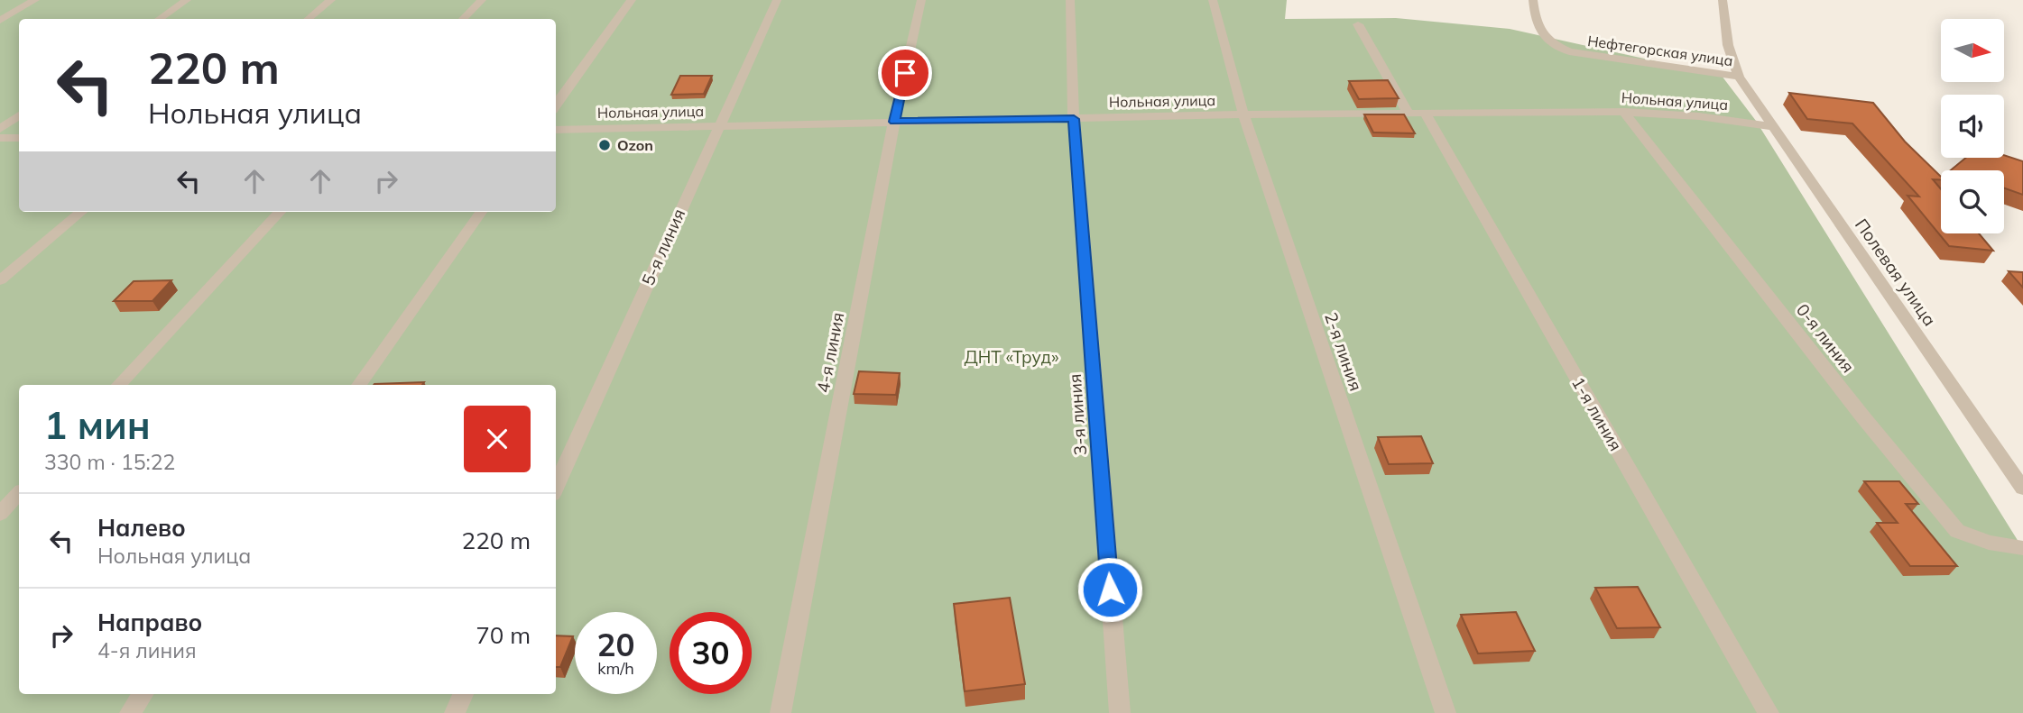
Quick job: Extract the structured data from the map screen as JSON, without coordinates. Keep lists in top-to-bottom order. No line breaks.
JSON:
{"streets":{"street":["Нефтегорская улица","Нольная улица","5-я линия","Полевая улица","0-я линия","2-я линия","4-я линия","1-я линия","3-я линия"]},"crossings":[["Нефтегорская улица","Полевая улица"],["Нольная улица","5-я линия"],["Нольная улица","Полевая улица"],["Нольная улица","0-я линия"],["Нольная улица","2-я линия"],["Нольная улица","4-я линия"],["Нольная улица","1-я линия"],["Нольная улица","3-я линия"]],"parks":["ДНТ «Труд»"],"places":["Ozon"],"north":"right","page":{"turn":["220 m","Нольная улица"],"heading":["1 мин","330 m · 15:22"],"list":[{"name":"Налево","note":"Нольная улица","value":"220 m"},{"name":"Направо","note":"4-я линия","value":"70 m"}],"speed":"20 km/h","limit":"30"}}
